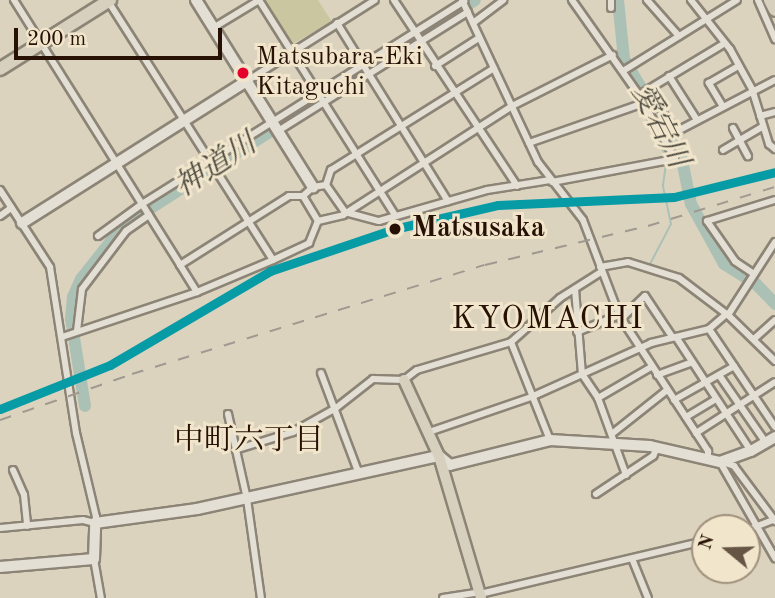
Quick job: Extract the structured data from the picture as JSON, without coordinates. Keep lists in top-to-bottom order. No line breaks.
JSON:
{"districts":["KYOMACHI","中町六丁目"],"water":["愛宕川","神道川"],"places":["Matsubara-Eki Kitaguchi","Matsusaka"],"scale_bar":"200 m","north":"left"}
